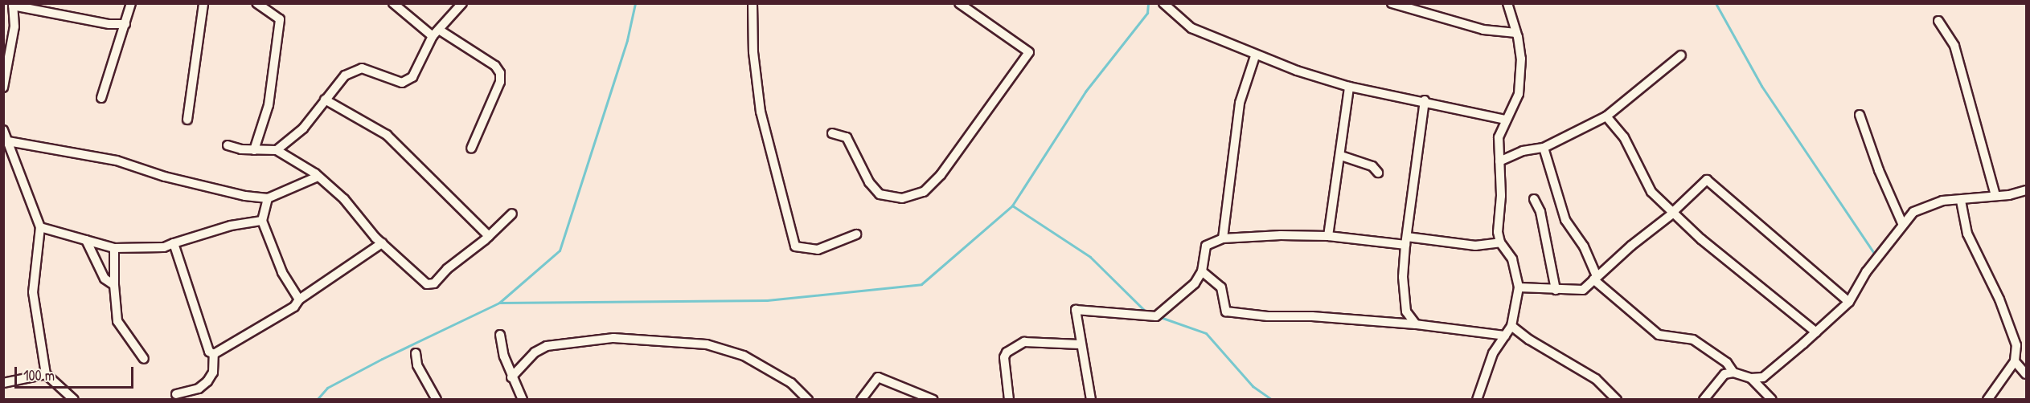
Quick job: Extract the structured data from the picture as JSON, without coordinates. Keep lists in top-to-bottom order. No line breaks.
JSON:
{"scale_bar":"100 m"}
